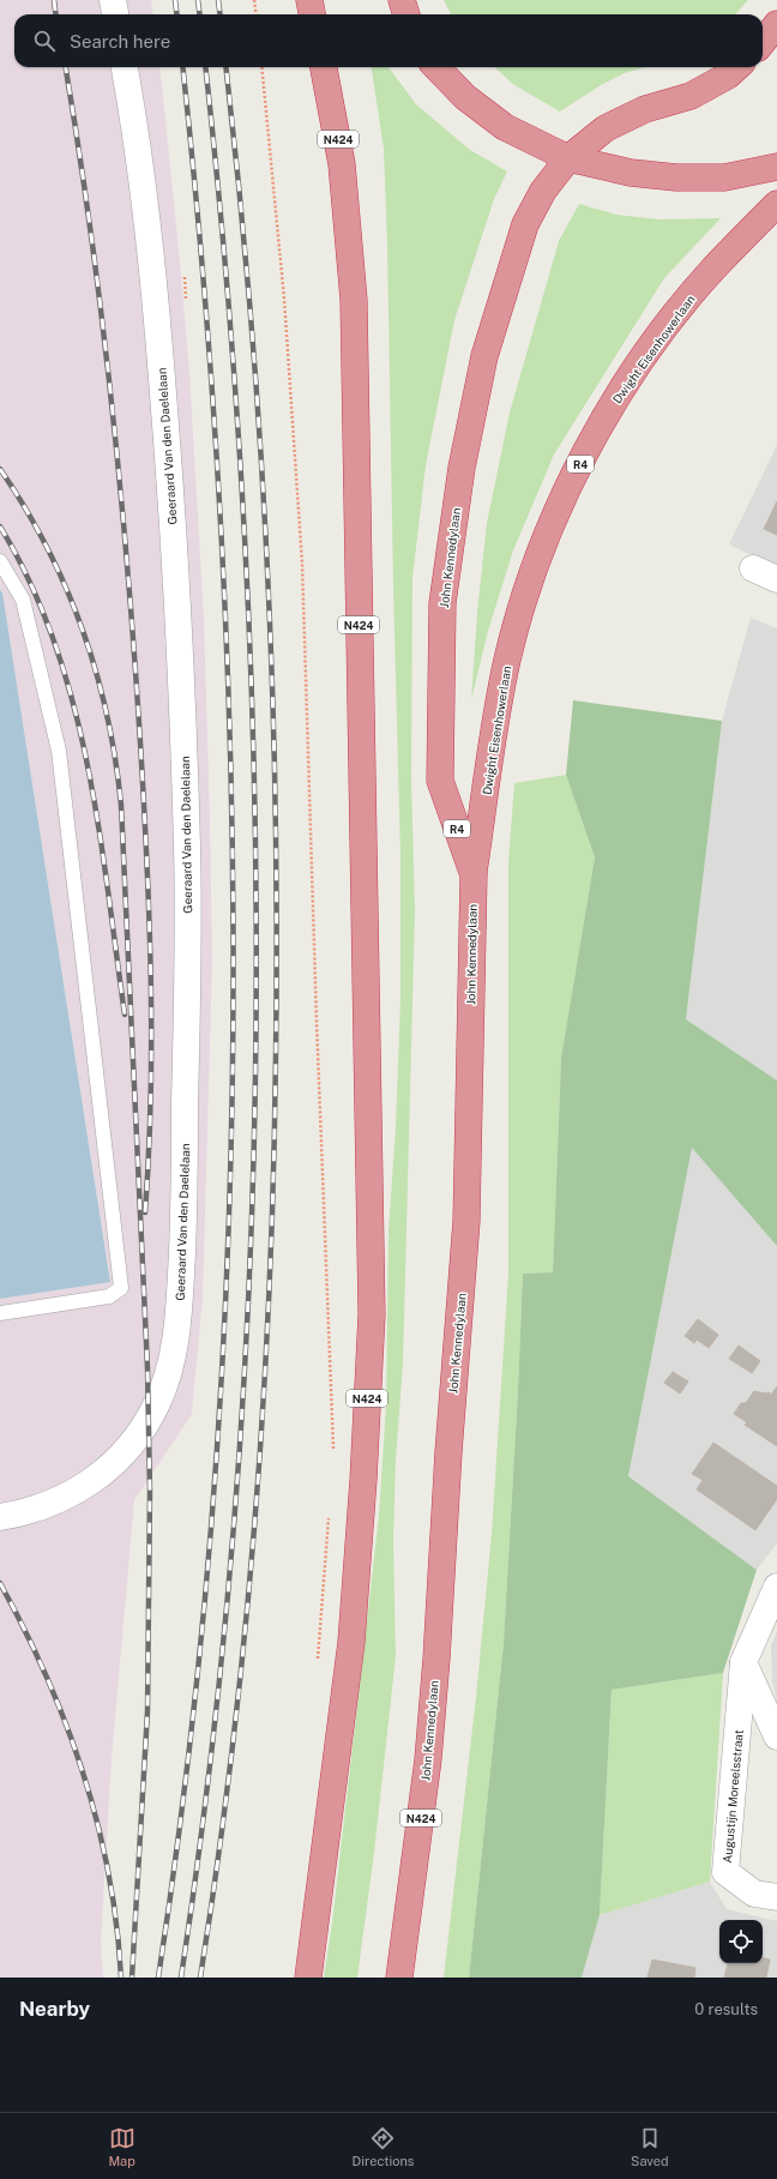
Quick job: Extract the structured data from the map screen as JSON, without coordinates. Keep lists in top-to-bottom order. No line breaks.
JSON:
{"streets":{"highway":["N424","Dwight Eisenhowerlaan","R4","John Kennedylaan"],"street":["Geeraard Van den Daelelaan","Augustijn Moreelsstraat"]},"crossings":[["Dwight Eisenhowerlaan","John Kennedylaan"]],"page":{"search":"Search here","heading":["Nearby","0 results"],"nav":["Map","Directions","Saved"]}}
